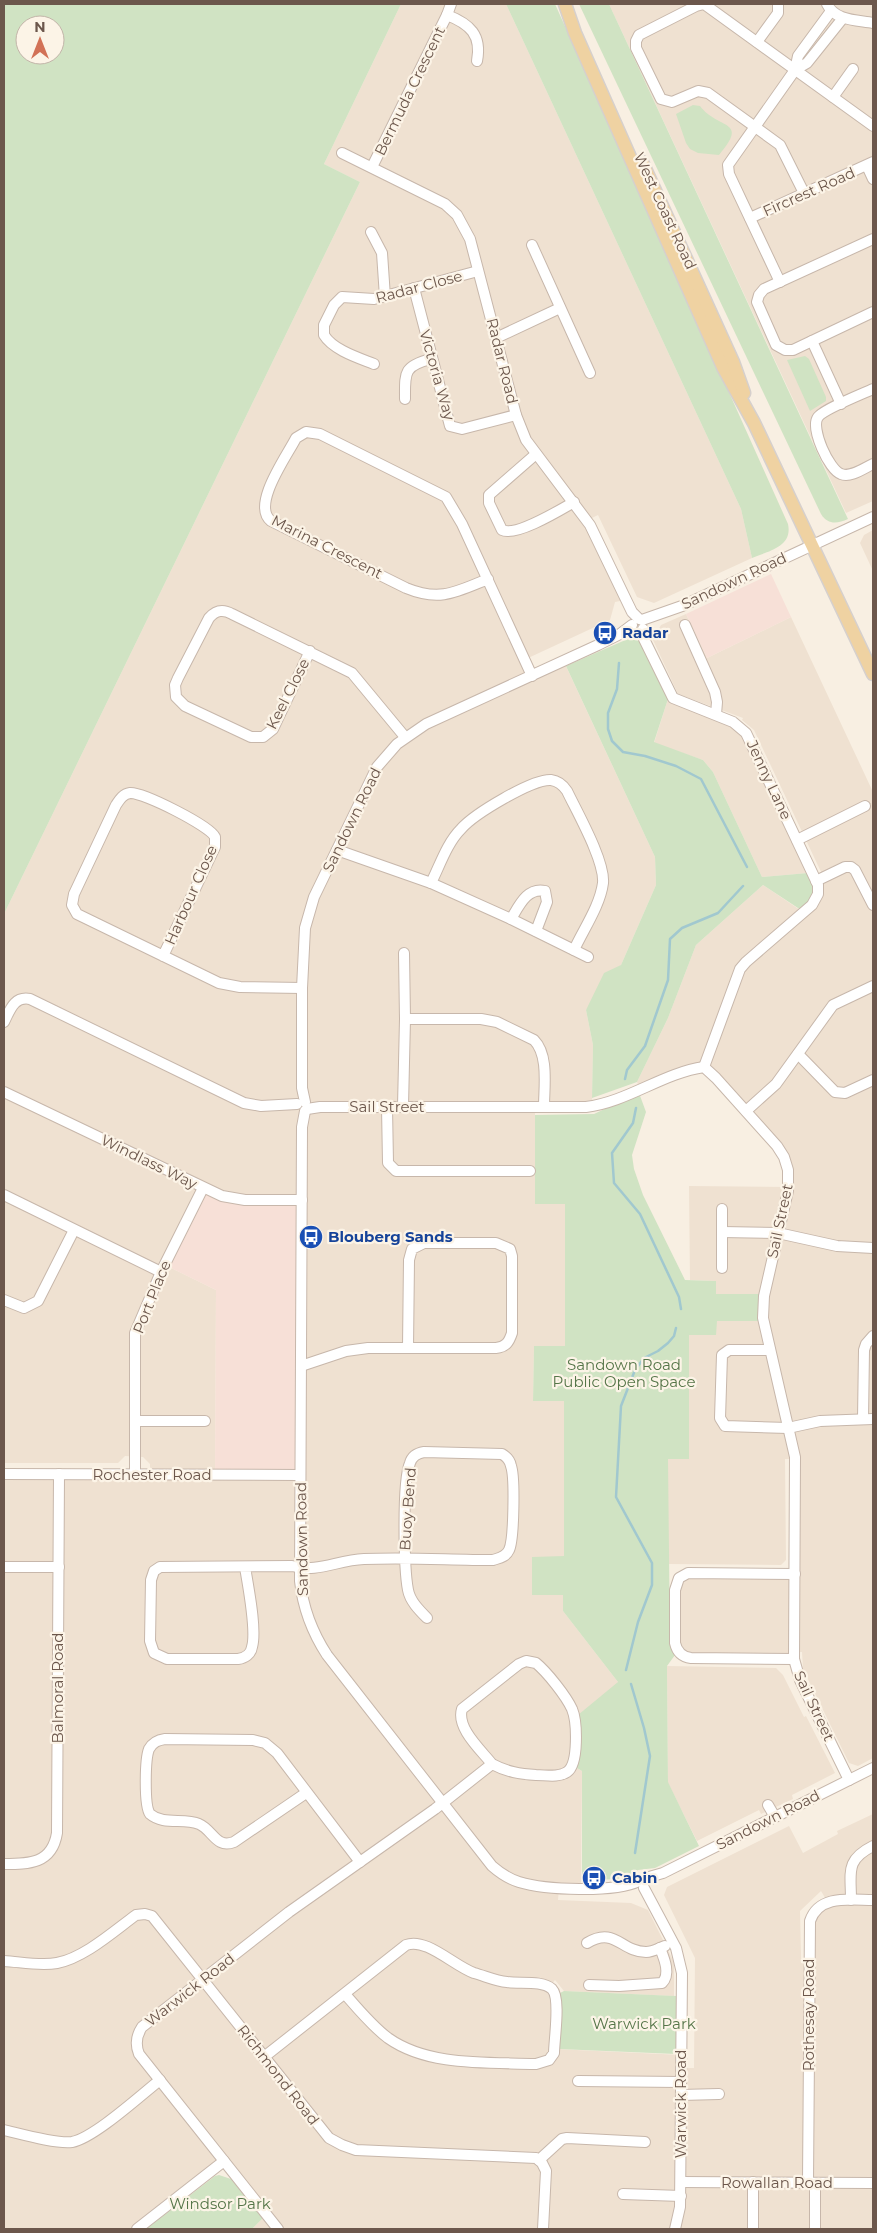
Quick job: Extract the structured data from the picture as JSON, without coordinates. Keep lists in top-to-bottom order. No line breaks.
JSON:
{"streets":{"main road":["West Coast Road"],"street":["Bermuda Crescent","Fircrest Road","Radar Close","Radar Road","Victoria Way","Marina Crescent","Sandown Road","Keel Close","Jenny Lane","Harbour Close","Sail Street","Windlass Way","Port Place","Rochester Road","Buoy Bend","Balmoral Road","Warwick Road","Rothesay Road","Richmond Road","Rowallan Road"]},"crossings":[["Bermuda Crescent","Radar Road"],["West Coast Road","Sandown Road"],["Radar Close","Radar Road"],["Radar Close","Victoria Way"],["Radar Road","Victoria Way"],["Radar Road","Sandown Road"],["Radar Road","Jenny Lane"],["Marina Crescent","Sandown Road"],["Sandown Road","Keel Close"],["Sandown Road","Jenny Lane"],["Sandown Road","Harbour Close"],["Sandown Road","Sail Street"],["Sandown Road","Windlass Way"],["Sandown Road","Rochester Road"],["Sandown Road","Buoy Bend"],["Sandown Road","Warwick Road"],["Windlass Way","Port Place"],["Port Place","Rochester Road"],["Rochester Road","Balmoral Road"],["Warwick Road","Richmond Road"],["Warwick Road","Rowallan Road"],["Rothesay Road","Rowallan Road"]],"parks":["Sandown Road Public Open Space","Warwick Park","Windsor Park"],"places":{"bus stop":["Radar","Blouberg Sands","Cabin"]},"north":"top"}
